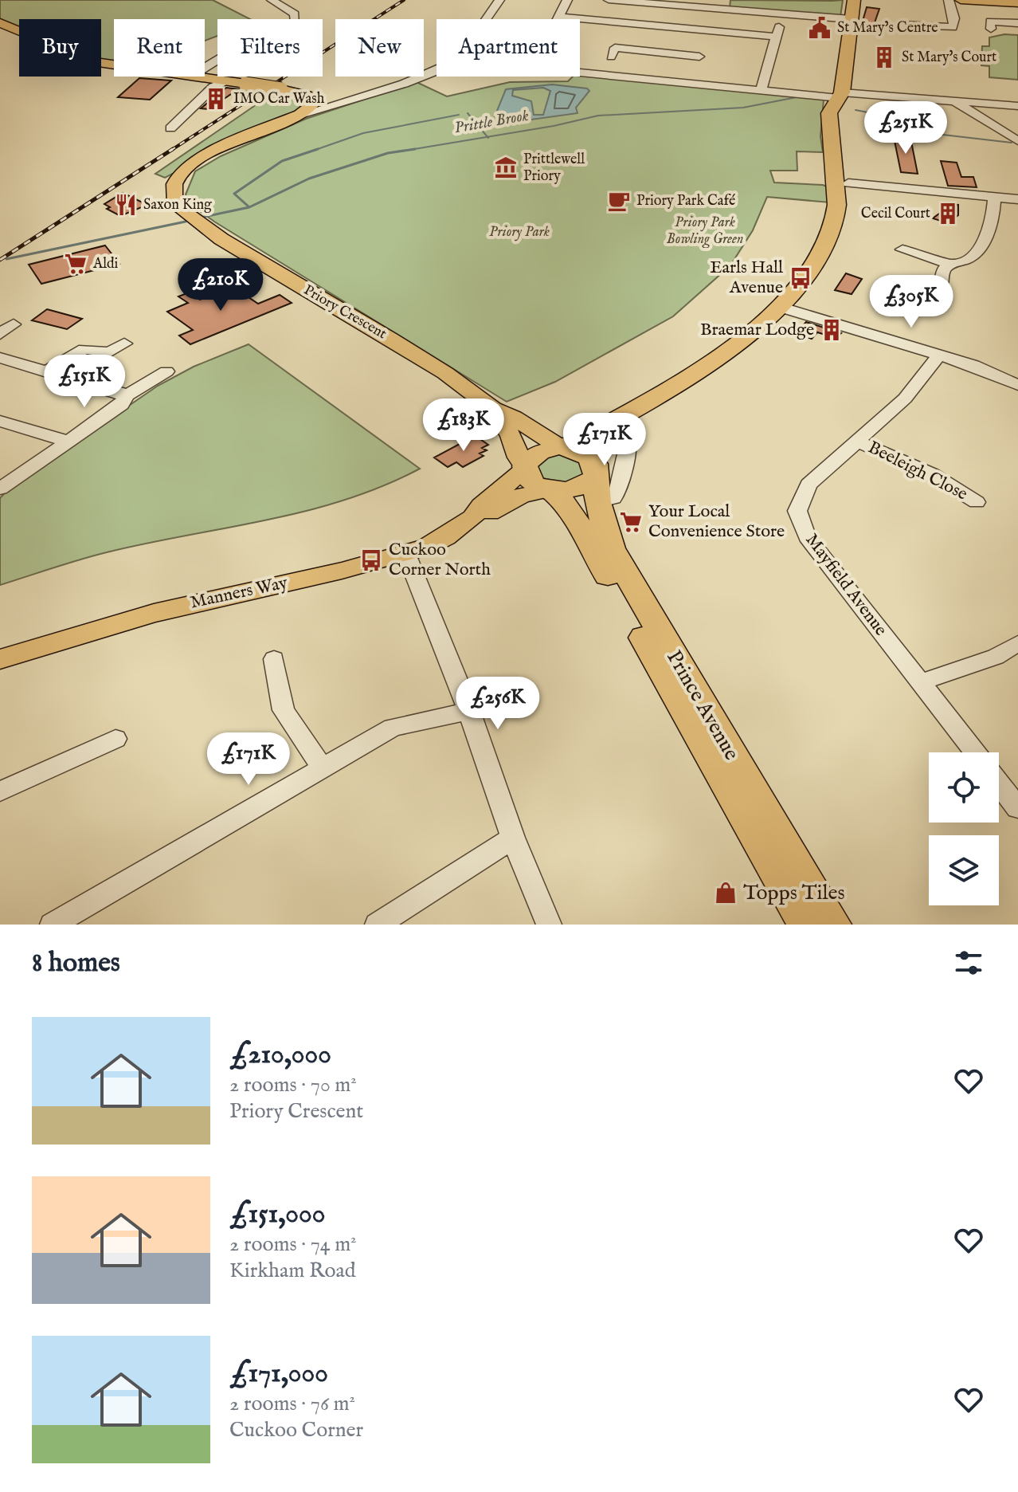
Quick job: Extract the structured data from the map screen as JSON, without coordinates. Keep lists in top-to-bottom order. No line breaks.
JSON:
{"streets":{"highway":["Prince Avenue"],"main road":["Priory Crescent","Manners Way"],"street":["Beeleigh Close","Mayfield Avenue"]},"crossings":[["Priory Crescent","Manners Way"],["Priory Crescent","Prince Avenue"],["Beeleigh Close","Mayfield Avenue"],["Manners Way","Prince Avenue"]],"water":["Prittle Brook"],"parks":["Priory Park Bowling Green","Priory Park"],"places":{"public building":["St Mary’s Centre"],"building":["St Mary's Court","IMO Car Wash","Cecil Court","Braemar Lodge"],"museum":["Prittlewell Priory"],"cafe":["Priory Park Café"],"restaurant":["Saxon King"],"supermarket":["Aldi","Your Local Convenience Store"],"bus stop":["Earls Hall Avenue","Cuckoo Corner North"],"shop":["Topps Tiles"]},"page":{"chip":["Buy","Rent","Filters","New","Apartment"],"price":["£251K","£210K","£305K","£151K","£183K","£171K","£256K","£171K"],"heading":"8 homes","list":[{"name":"£210,000","note":"2 rooms · 70 m² · Priory Crescent"},{"name":"£151,000","note":"2 rooms · 74 m² · Kirkham Road"},{"name":"£171,000","note":"2 rooms · 76 m² · Cuckoo Corner"}]}}
